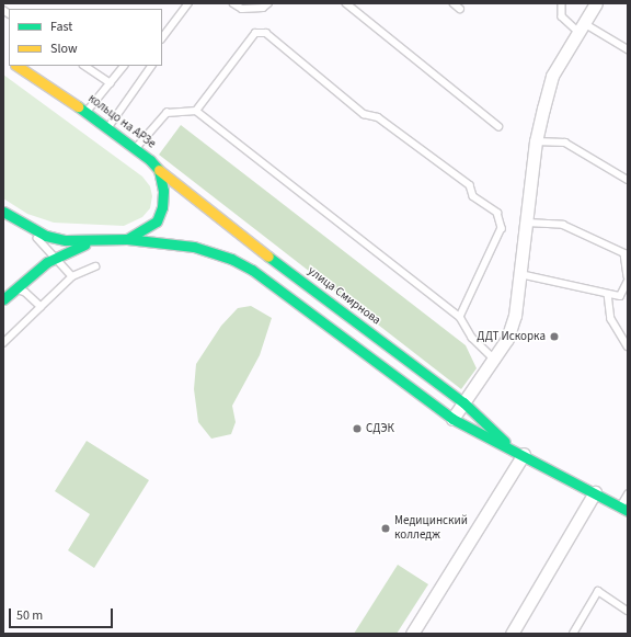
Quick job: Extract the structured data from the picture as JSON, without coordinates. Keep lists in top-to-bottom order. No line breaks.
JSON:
{"streets":{"main road":["кольцо на АРЗе","улица Смирнова"]},"crossings":[["кольцо на АРЗе","улица Смирнова"]],"places":["ДДТ Искорка","СДЭК","Медицинский колледж"],"legend":["Fast","Slow"],"scale_bar":"50 m"}
